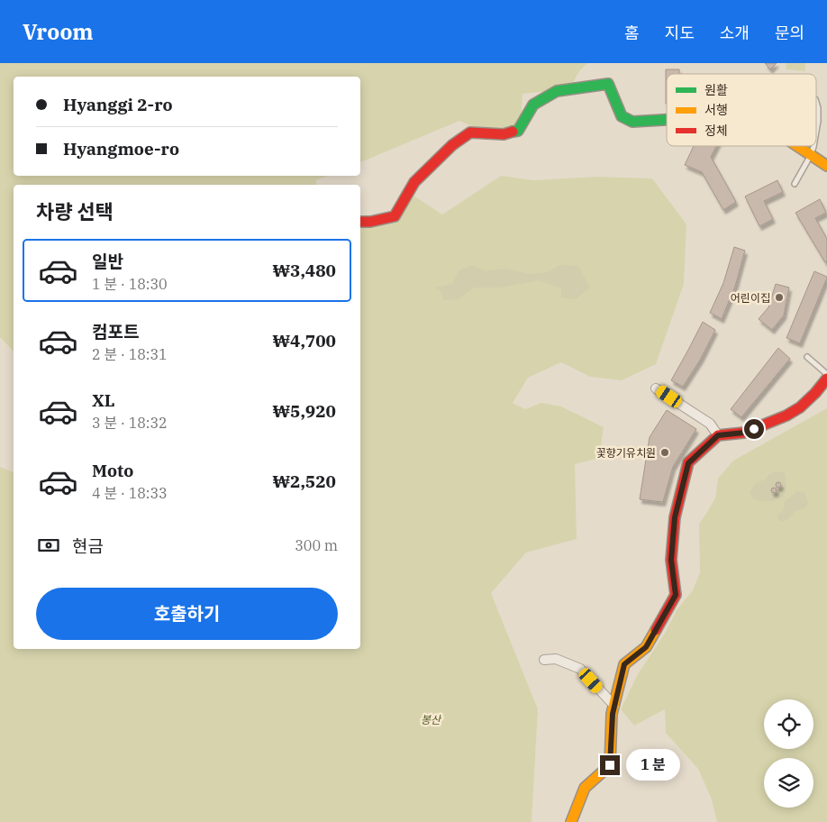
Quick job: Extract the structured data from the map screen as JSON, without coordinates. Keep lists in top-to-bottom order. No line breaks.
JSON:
{"parks":["봉산"],"places":["어린이집","꽃향기유치원"],"legend":["원활","서행","정체"],"page":{"header":"Vroom","nav":["홈","지도","소개","문의"],"banner":["Hyanggi 2-ro","Hyangmoe-ro"],"heading":"차량 선택","list":[{"name":"일반","note":"1 분 · 18:30","value":"₩3,480"},{"name":"컴포트","note":"2 분 · 18:31","value":"₩4,700"},{"name":"XL","note":"3 분 · 18:32","value":"₩5,920"},{"name":"Moto","note":"4 분 · 18:33","value":"₩2,520"}],"pay":["현금","300 m"],"buttons":"호출하기","bubble":"1 분"}}
